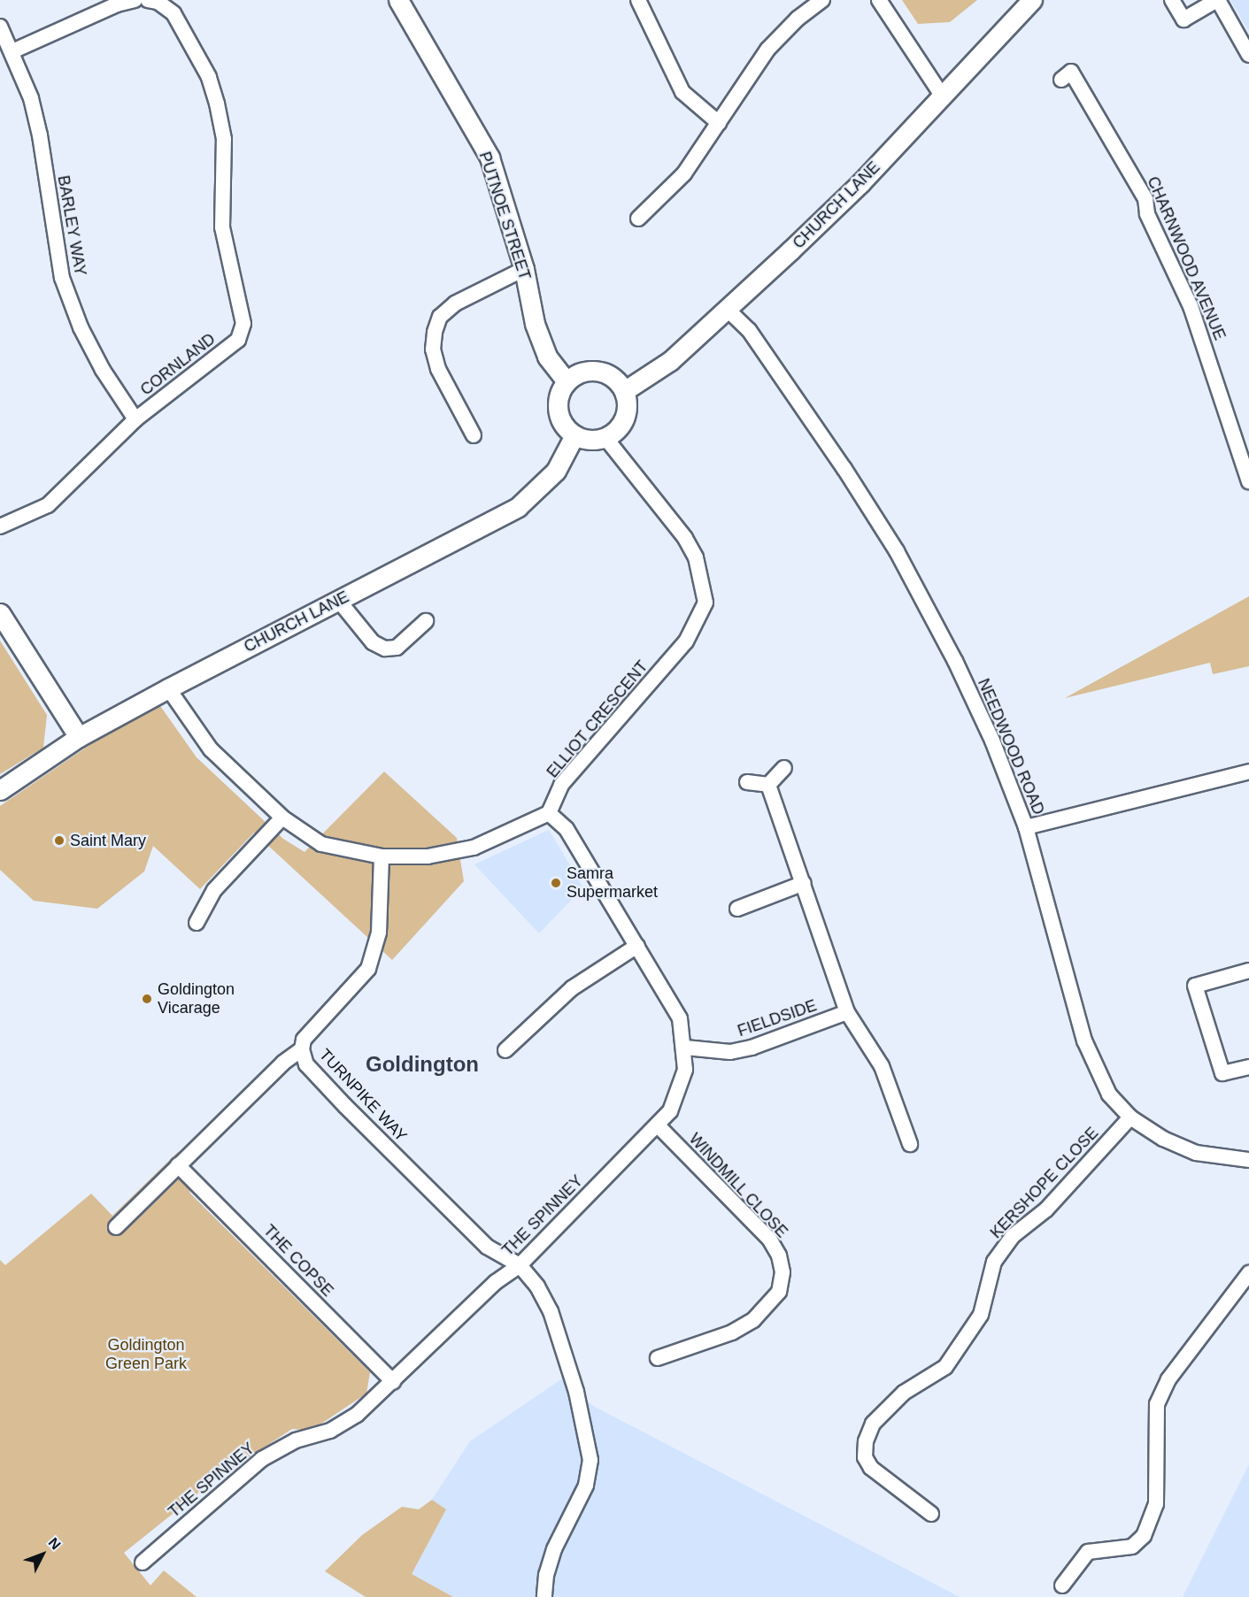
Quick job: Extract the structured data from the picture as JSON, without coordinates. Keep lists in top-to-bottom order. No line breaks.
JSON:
{"streets":{"street":["CHURCH LANE","PUTNOE STREET","BARLEY WAY","CHARNWOOD AVENUE","CORNLAND","ELLIOT CRESCENT","NEEDWOOD ROAD","FIELDSIDE","TURNPIKE WAY","KERSHOPE CLOSE","WINDMILL CLOSE","THE SPINNEY","THE COPSE"]},"crossings":[["CHURCH LANE","PUTNOE STREET"],["CHURCH LANE","ELLIOT CRESCENT"],["CHURCH LANE","NEEDWOOD ROAD"],["PUTNOE STREET","ELLIOT CRESCENT"],["BARLEY WAY","CORNLAND"],["ELLIOT CRESCENT","THE SPINNEY"],["NEEDWOOD ROAD","KERSHOPE CLOSE"],["FIELDSIDE","THE SPINNEY"],["TURNPIKE WAY","THE SPINNEY"],["WINDMILL CLOSE","THE SPINNEY"],["THE SPINNEY","THE COPSE"]],"districts":["Goldington"],"parks":["Goldington Green Park"],"places":["Saint Mary","Samra Supermarket","Goldington Vicarage"],"north":"top right"}
